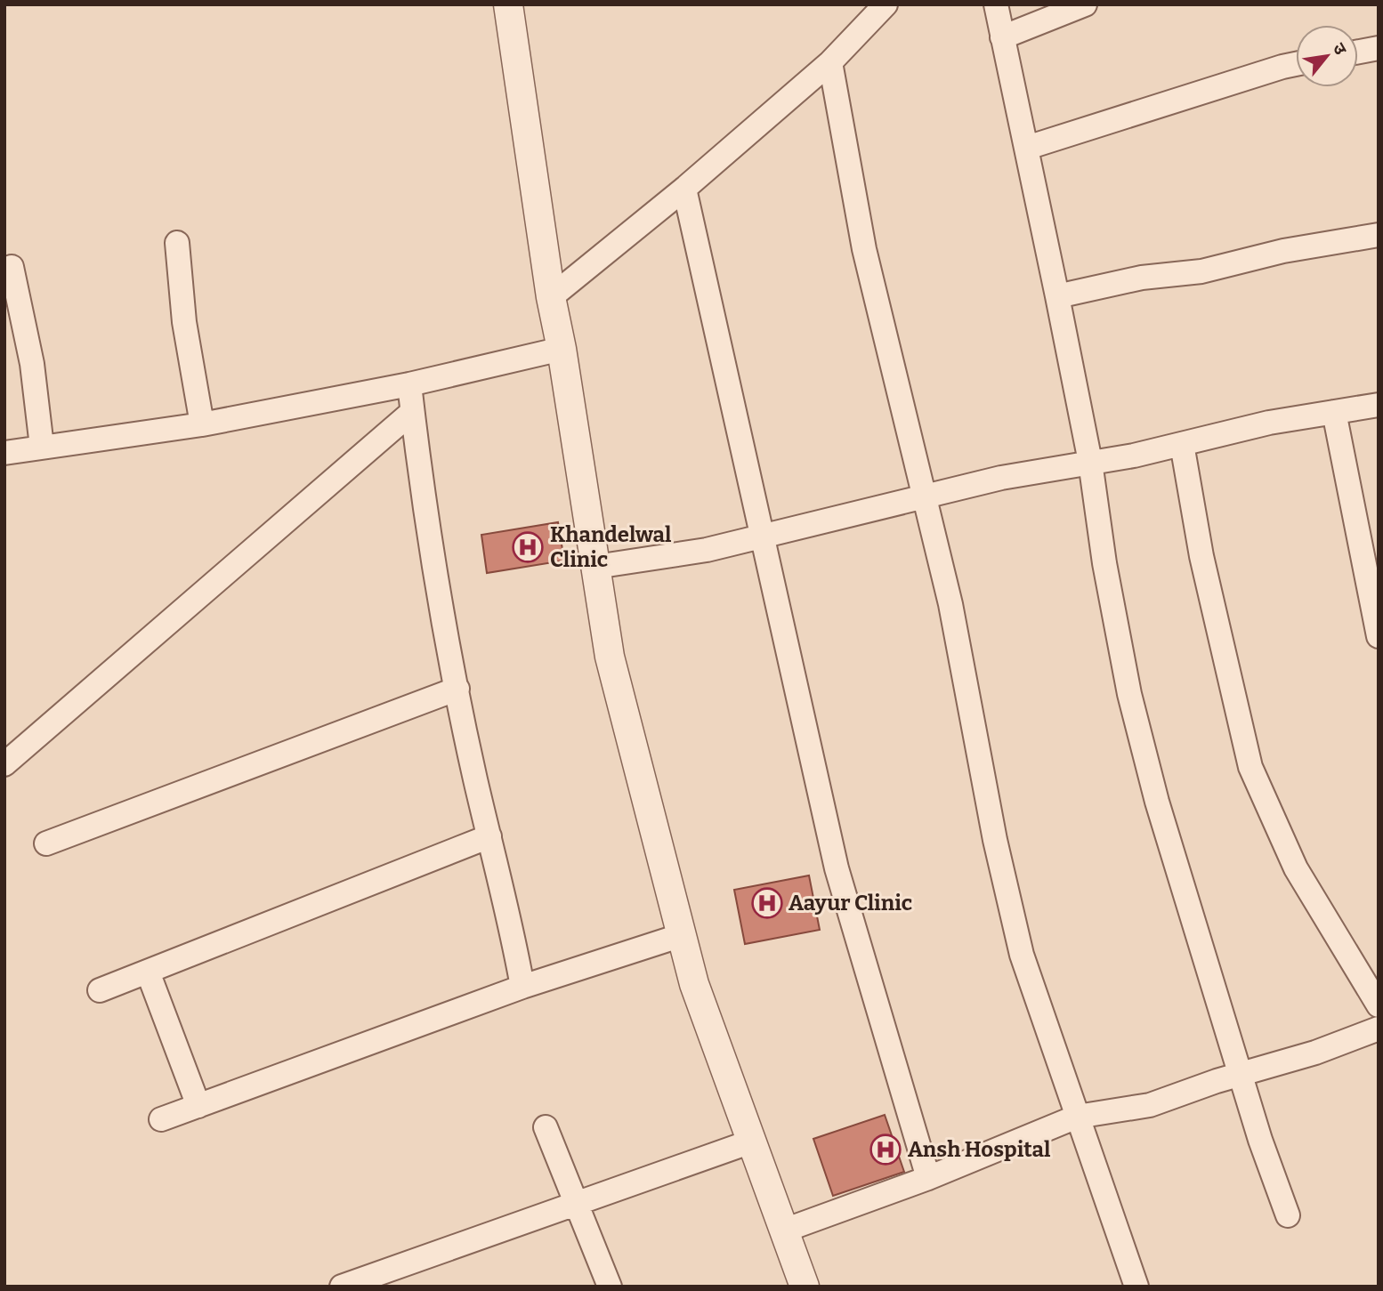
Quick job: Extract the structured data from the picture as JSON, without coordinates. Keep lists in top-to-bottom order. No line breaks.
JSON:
{"places":{"hospital":["Khandelwal Clinic","Aayur Clinic","Ansh Hospital"]},"north":"top right"}
